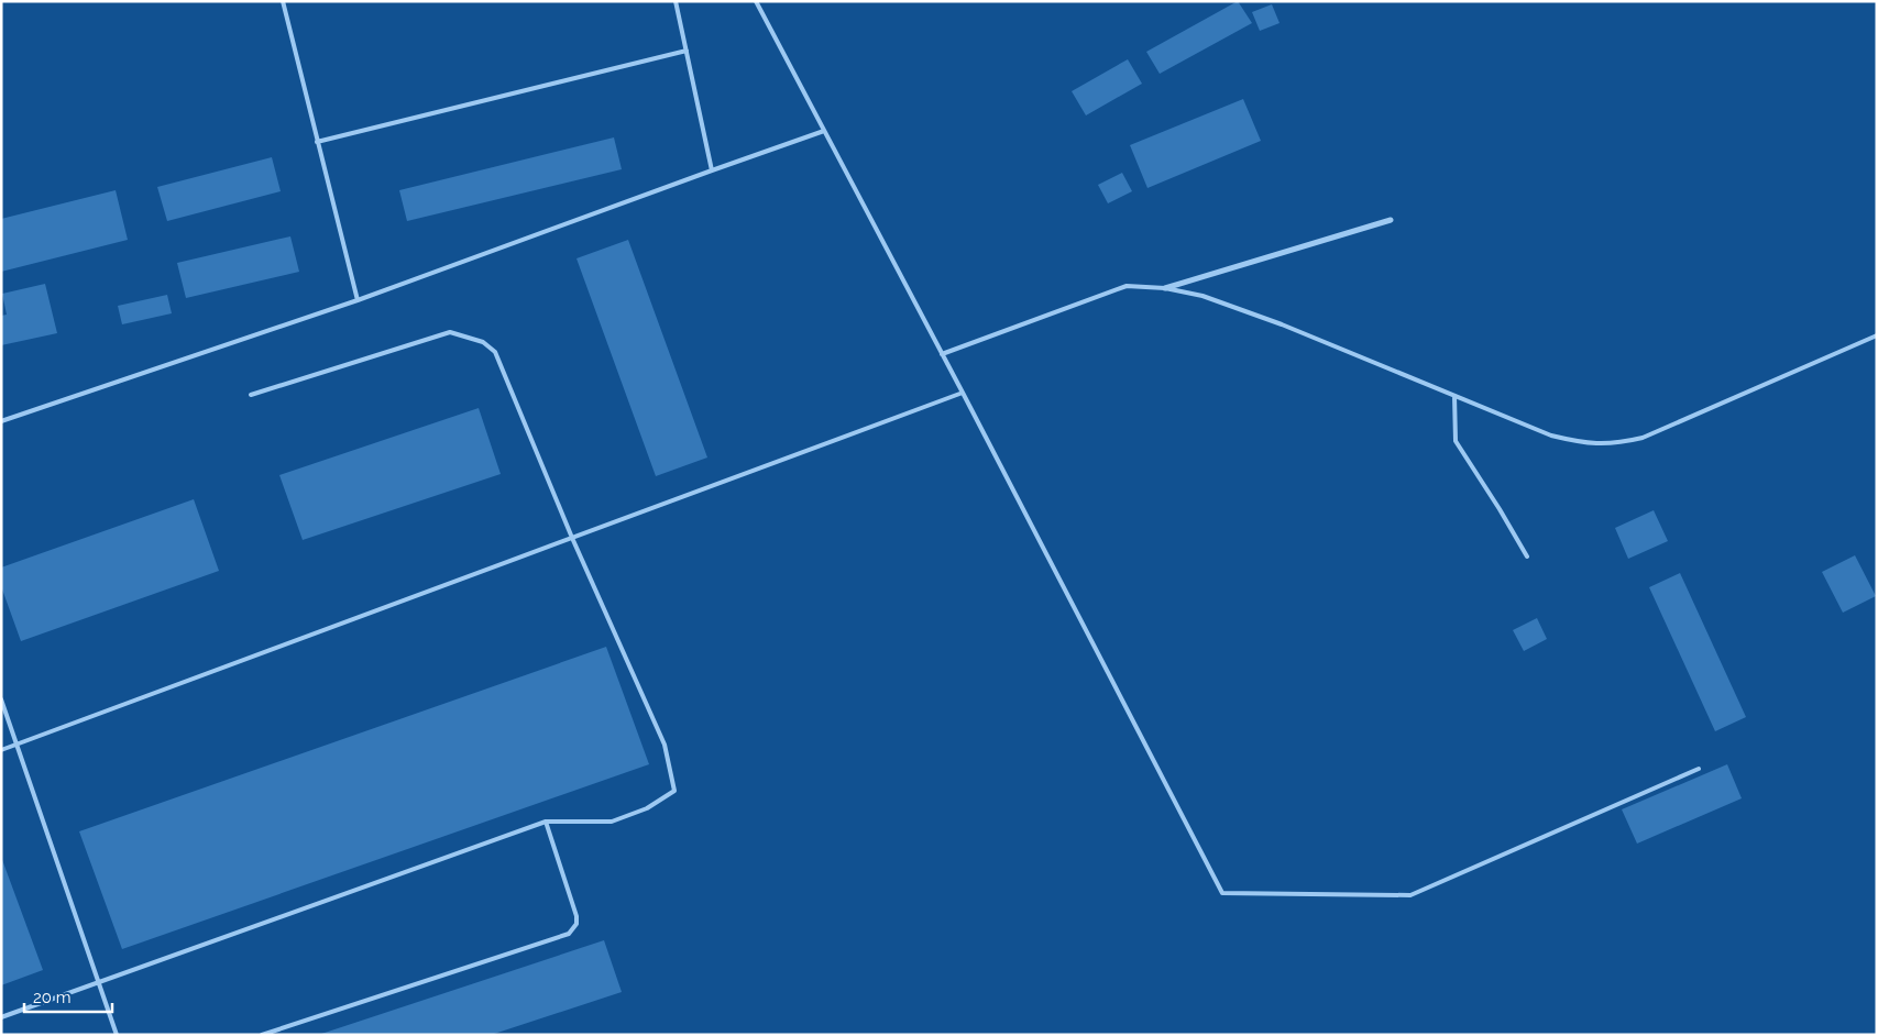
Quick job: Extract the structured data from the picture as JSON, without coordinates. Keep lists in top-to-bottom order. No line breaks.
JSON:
{"scale_bar":"20 m"}
